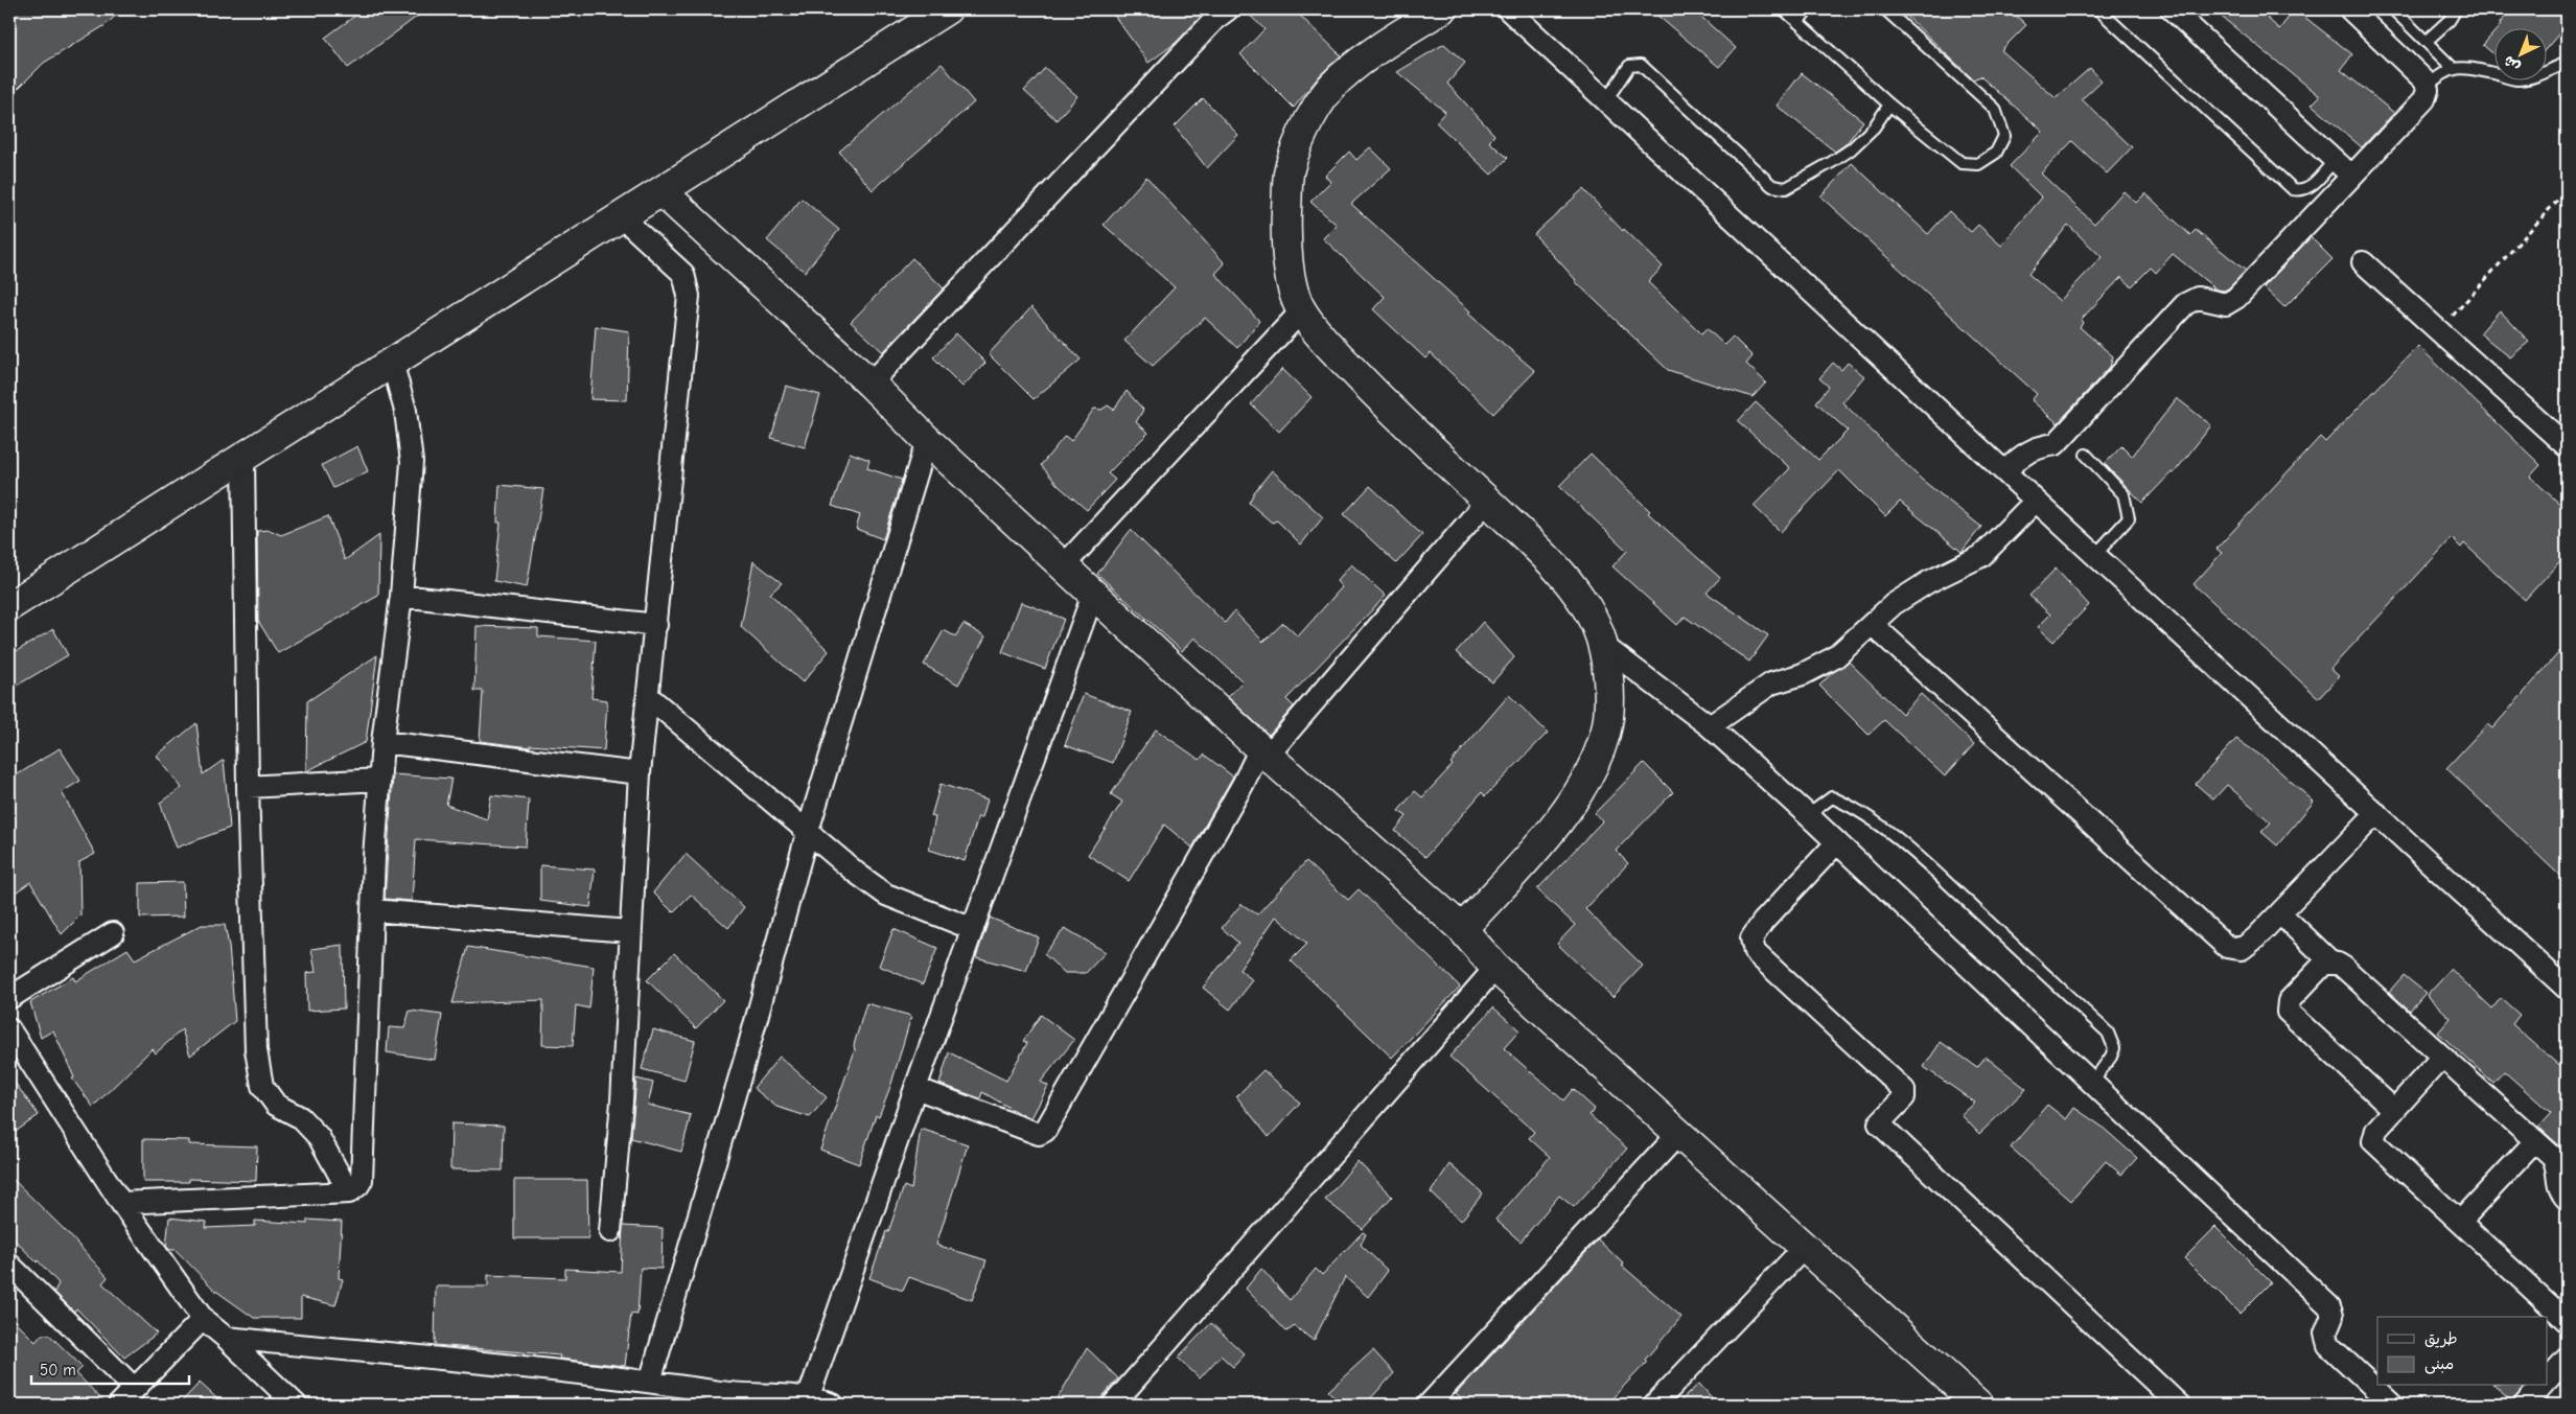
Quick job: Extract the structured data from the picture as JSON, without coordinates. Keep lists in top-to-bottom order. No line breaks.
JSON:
{"legend":["طريق","مبنى"],"scale_bar":"50 m","north":"bottom left"}
